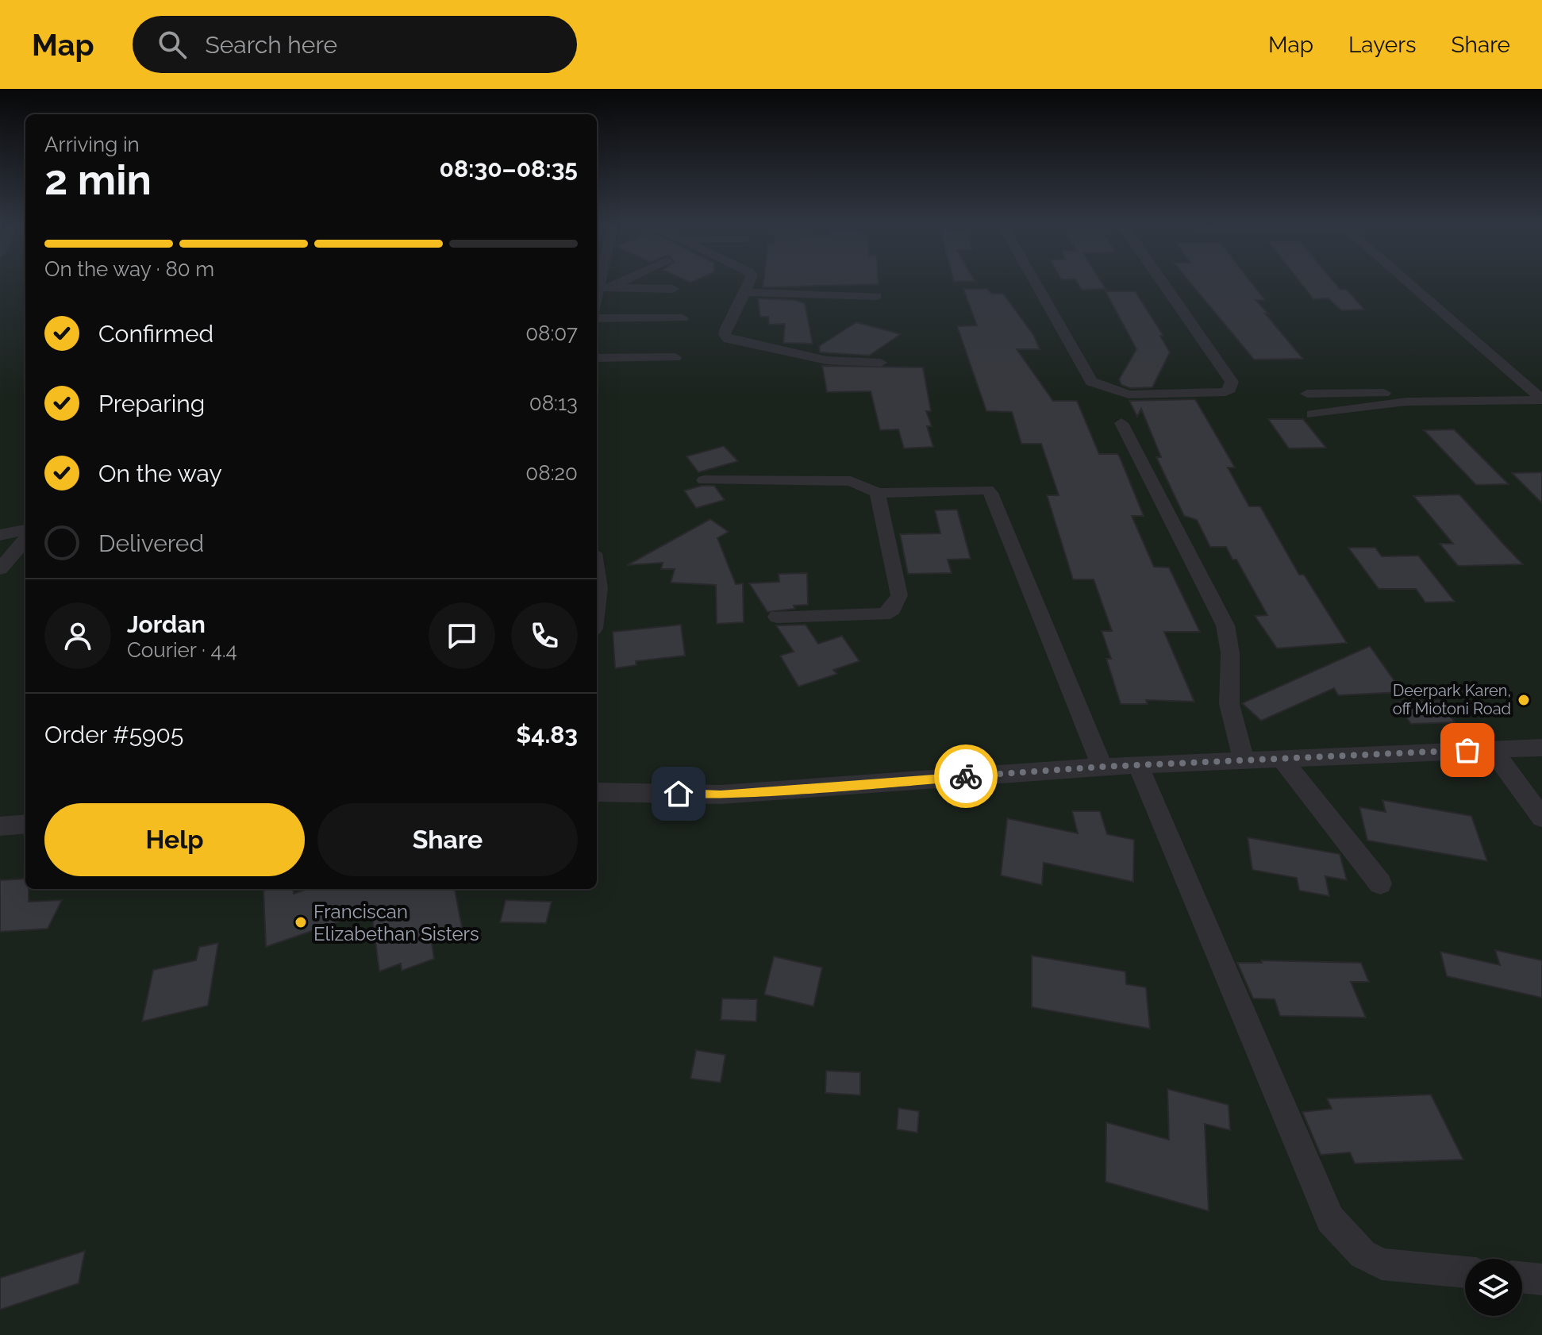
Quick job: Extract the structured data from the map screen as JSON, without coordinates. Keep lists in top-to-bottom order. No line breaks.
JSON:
{"places":["Deerpark Karen, off Miotoni Road","Franciscan Elizabethan Sisters"],"page":{"header":"Map","search":"Search here","nav":["Map","Layers","Share"],"heading":["2 min","Arriving in","08:30–08:35"],"panel":["Jordan","Courier · 4.4","Order #5905","$4.83"],"bar":"On the way · 80 m","list":[["Confirmed","08:07"],["Preparing","08:13"],["On the way","08:20"],"Delivered"],"buttons":["Help","Share"]}}
